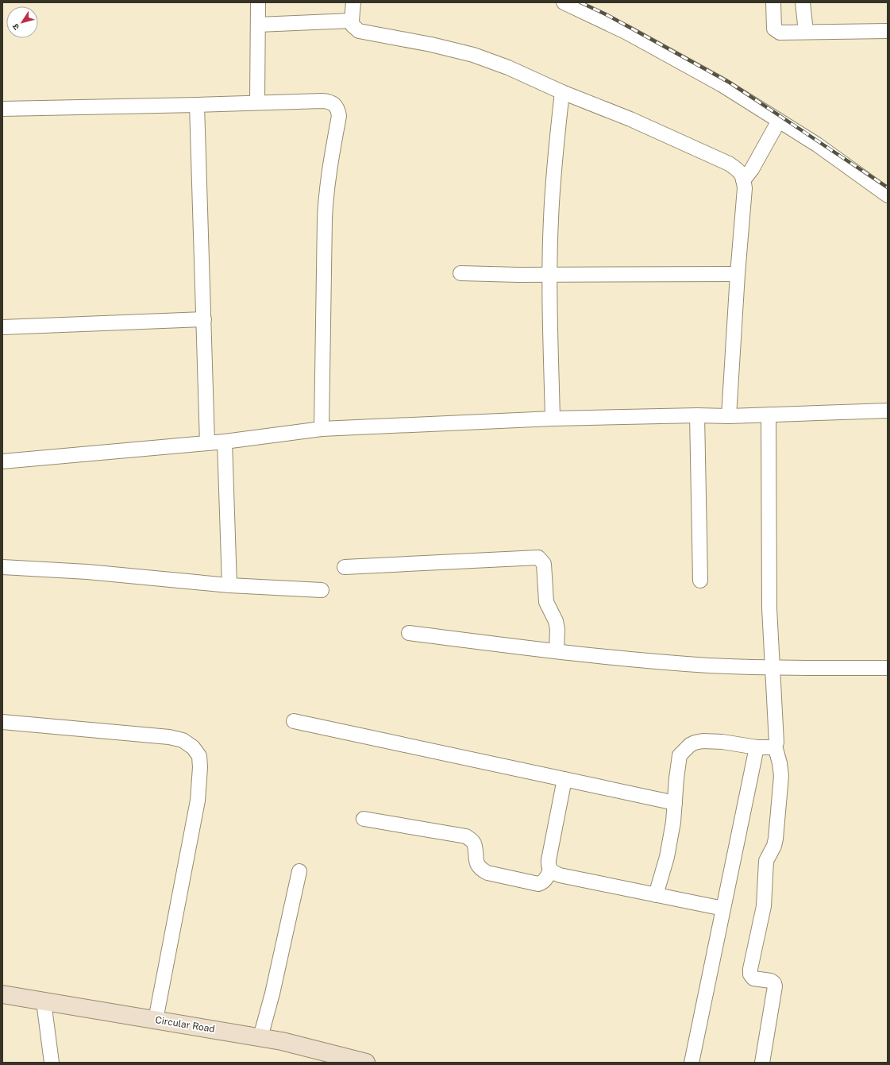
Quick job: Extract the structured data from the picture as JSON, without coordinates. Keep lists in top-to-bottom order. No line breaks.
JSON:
{"streets":{"main road":["Circular Road"]},"north":"bottom left"}
